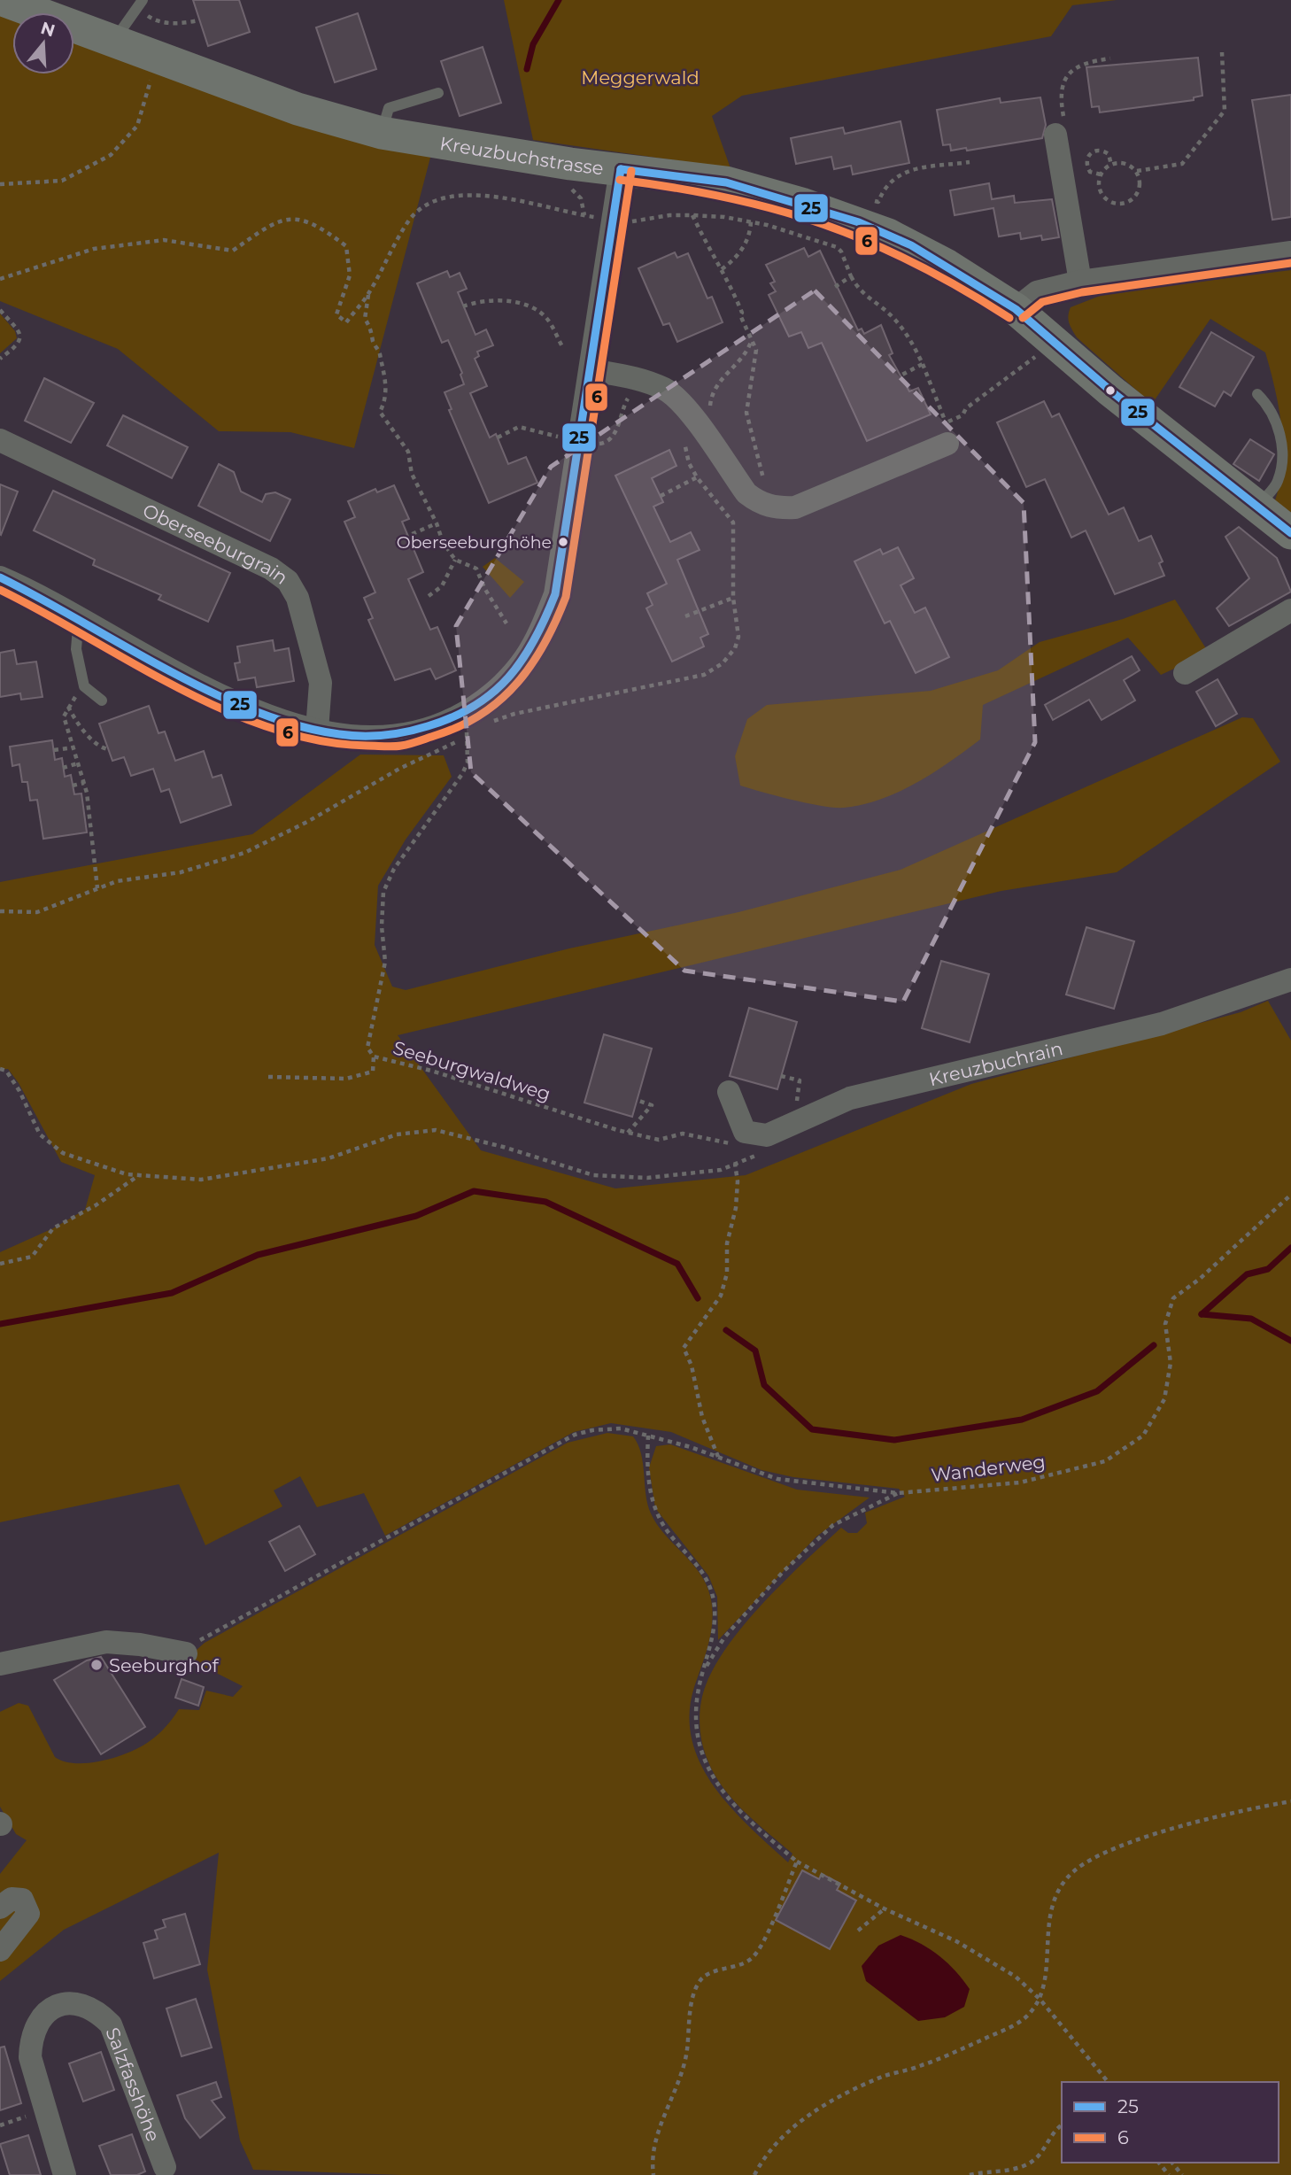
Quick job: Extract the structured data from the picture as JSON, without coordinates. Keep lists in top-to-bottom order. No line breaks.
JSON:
{"streets":{"street":["Kreuzbuchstrasse","Oberseeburgrain","Kreuzbuchrain","Salzfasshöhe"],"path":["Seeburgwaldweg","Wanderweg"]},"crossings":[["Kreuzbuchrain","Seeburgwaldweg"]],"parks":["Meggerwald"],"places":["Oberseeburghöhe","Seeburghof"],"lines":["transit line 25","transit line 6"],"legend":["25","6"],"north":"top"}
